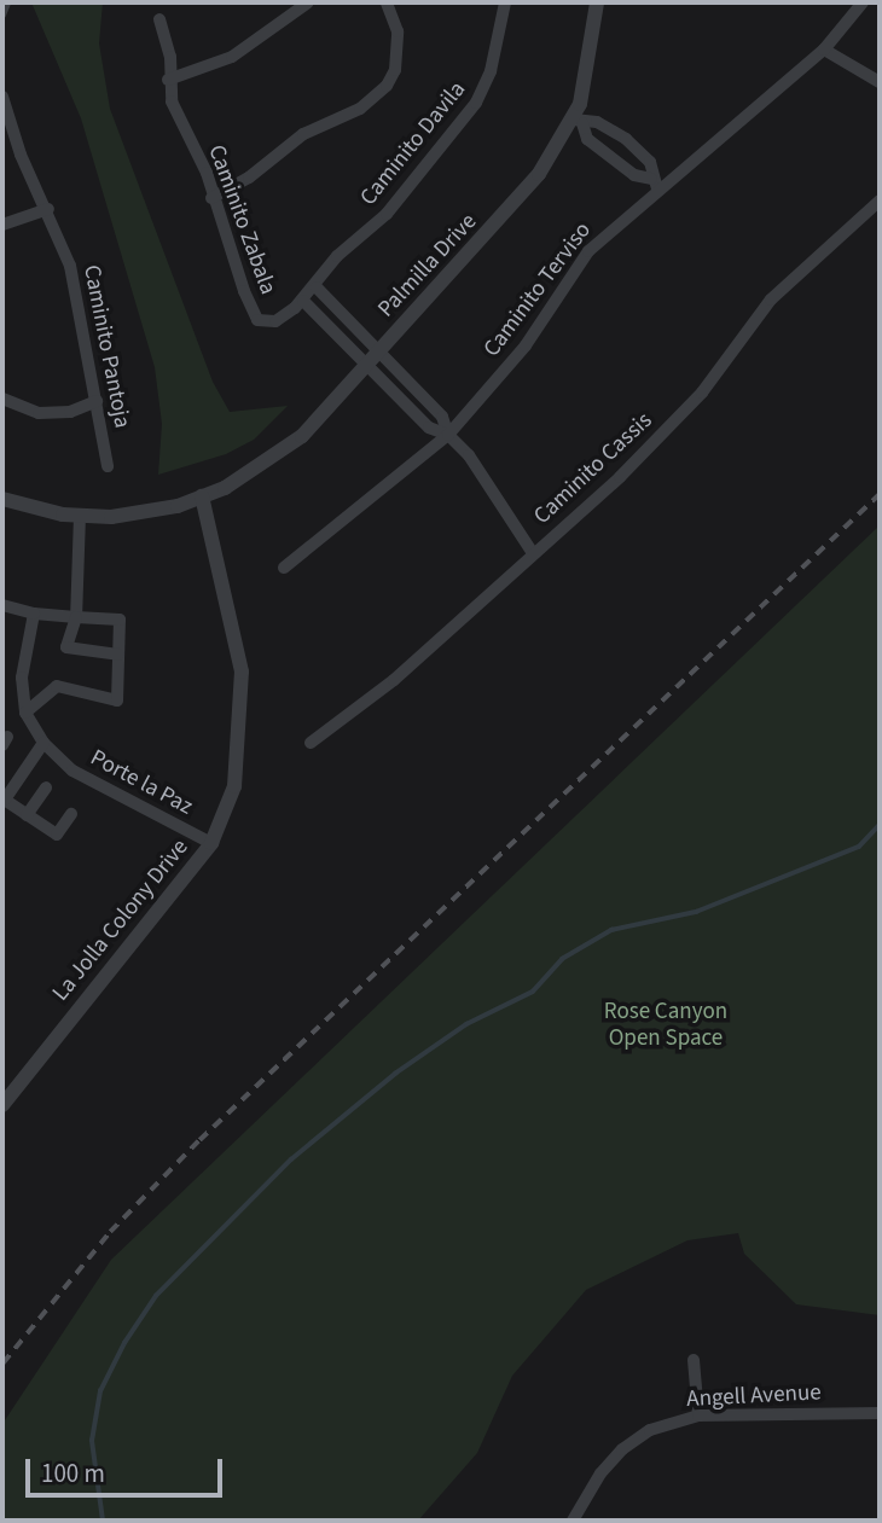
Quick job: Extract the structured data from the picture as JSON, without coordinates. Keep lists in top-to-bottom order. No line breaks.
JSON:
{"streets":{"street":["Caminito Davila","Caminito Zabala","Palmilla Drive","Caminito Terviso","Caminito Pantoja","Caminito Cassis","Porte la Paz","La Jolla Colony Drive","Angell Avenue"]},"crossings":[["Caminito Davila","Caminito Zabala"],["Palmilla Drive","La Jolla Colony Drive"],["Porte la Paz","La Jolla Colony Drive"]],"parks":["Rose Canyon Open Space"],"scale_bar":"100 m"}
